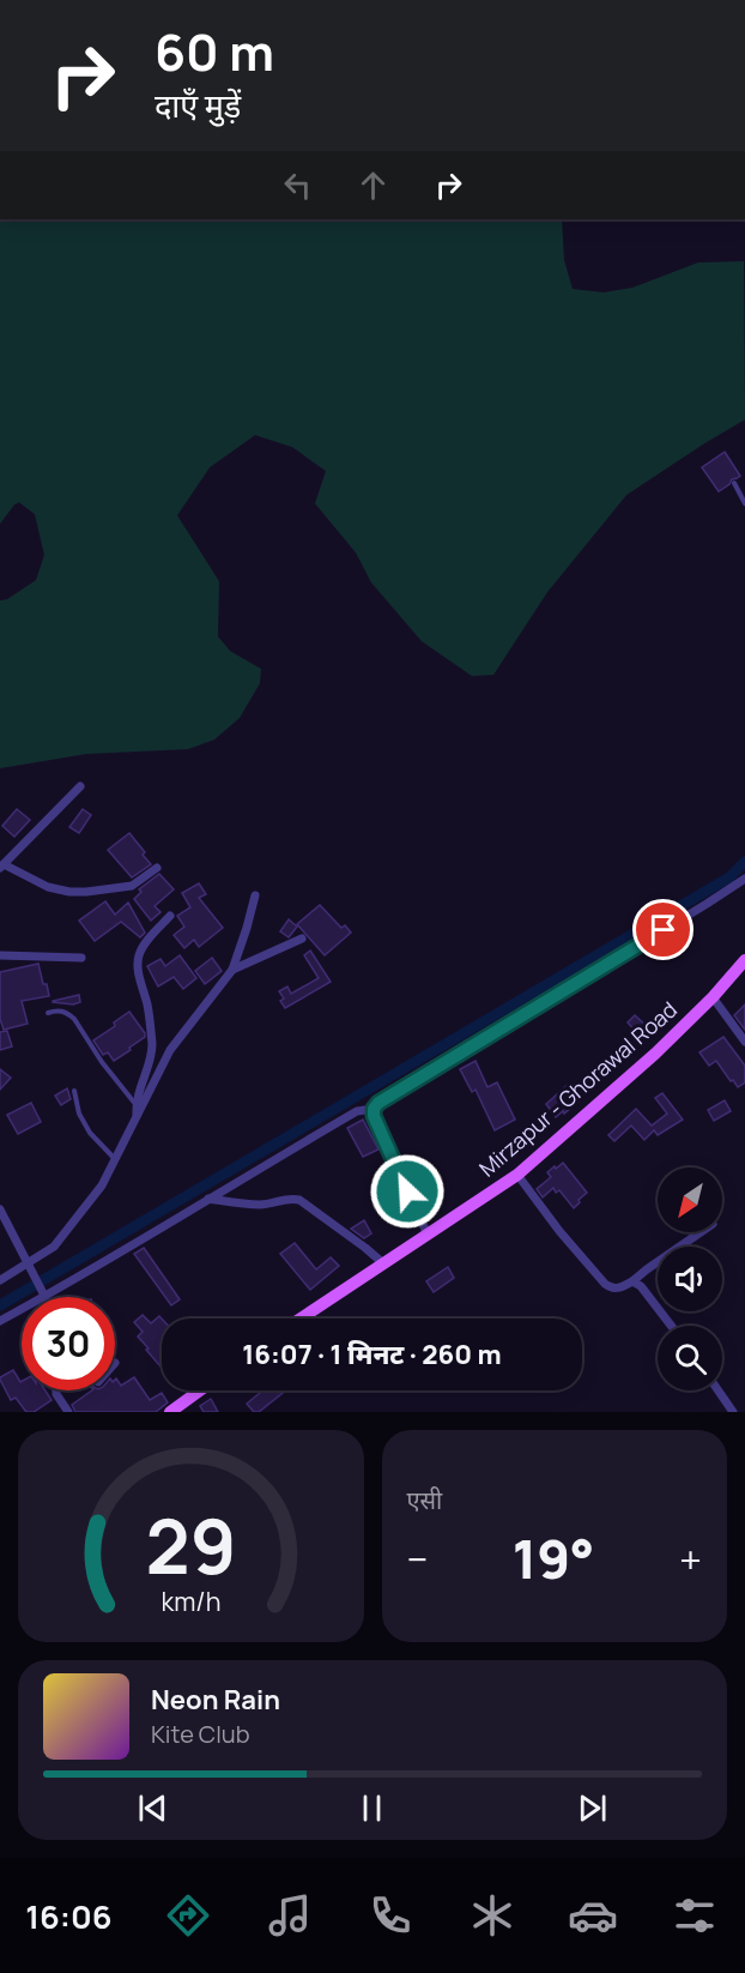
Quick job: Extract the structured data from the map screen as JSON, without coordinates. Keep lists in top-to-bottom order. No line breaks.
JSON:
{"streets":{"main road":["Mirzapur - Ghorawal Road"]},"north":"bottom left","page":{"turn":["60 m","दाएँ मुड़ें"],"limit":"30","trip":"16:07 · 1 मिनट · 260 m","tile":"एसी","heat":["−","19°","+"],"song":["Neon Rain","Kite Club"],"tabs":"16:06","gauge":["29","km/h"]}}
